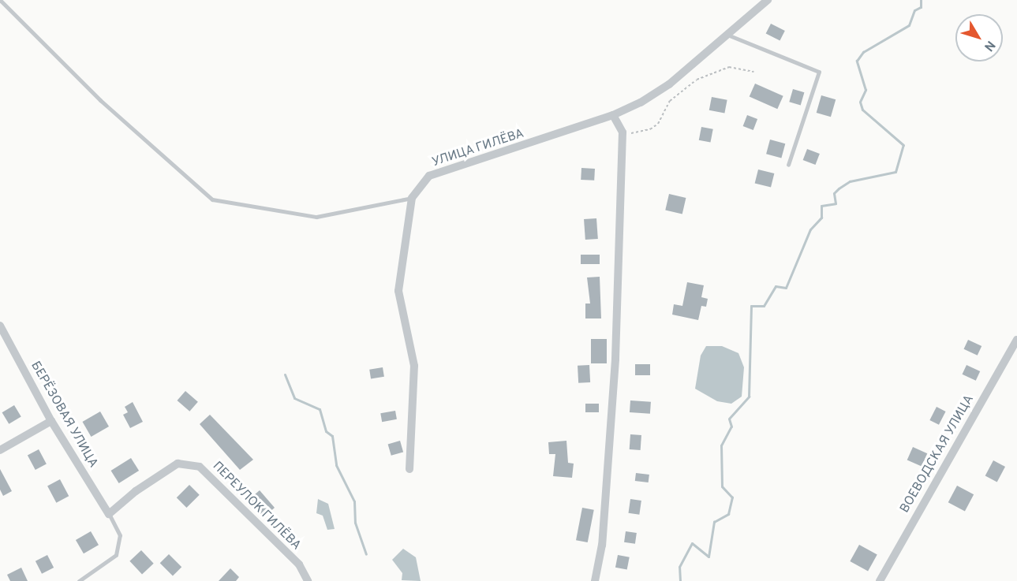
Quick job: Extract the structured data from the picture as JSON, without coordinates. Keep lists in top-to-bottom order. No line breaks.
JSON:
{"streets":{"street":["УЛИЦА ГИЛЁВА","БЕРЁЗОВАЯ УЛИЦА","ВОЕВОДСКАЯ УЛИЦА","ПЕРЕУЛОК ГИЛЁВА"]},"crossings":[["БЕРЁЗОВАЯ УЛИЦА","ПЕРЕУЛОК ГИЛЁВА"]],"north":"bottom right"}
